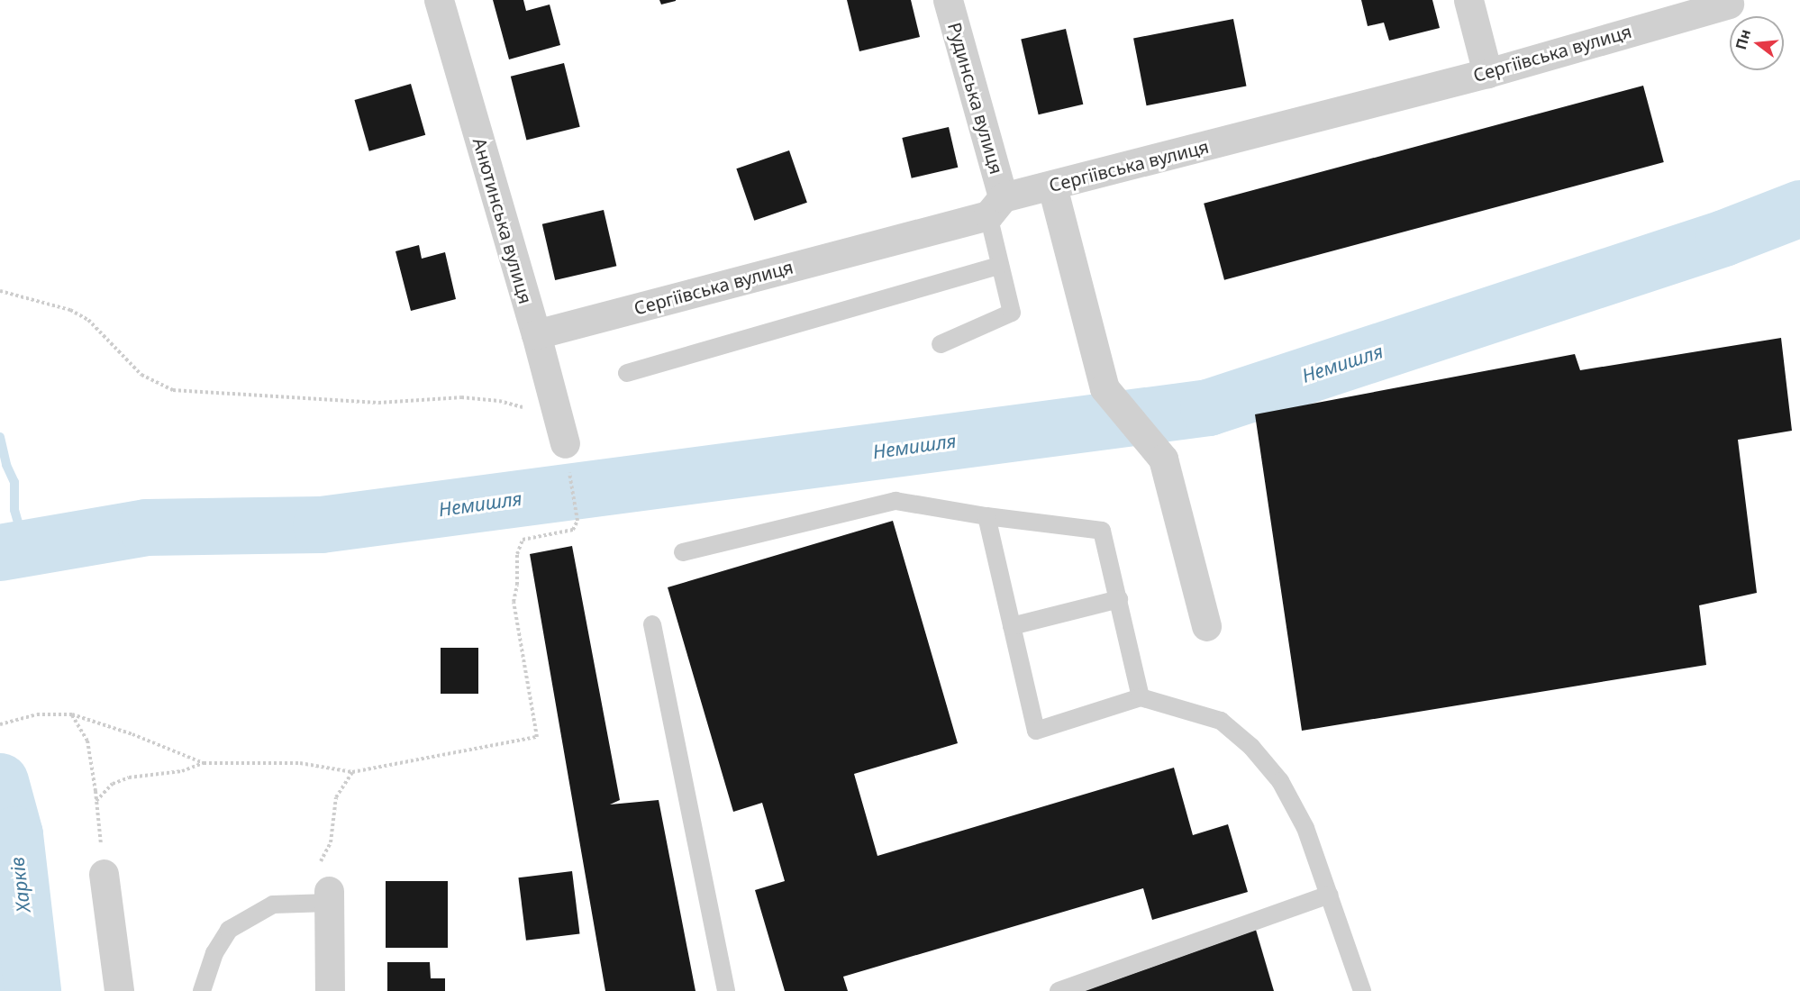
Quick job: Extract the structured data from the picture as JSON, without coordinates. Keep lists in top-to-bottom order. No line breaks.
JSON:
{"streets":{"street":["Сергіївська вулиця","Рудинська вулиця","Анютинська вулиця"]},"crossings":[["Сергіївська вулиця","Рудинська вулиця"],["Сергіївська вулиця","Анютинська вулиця"]],"water":["Немишля","Харків"],"north":"left"}
